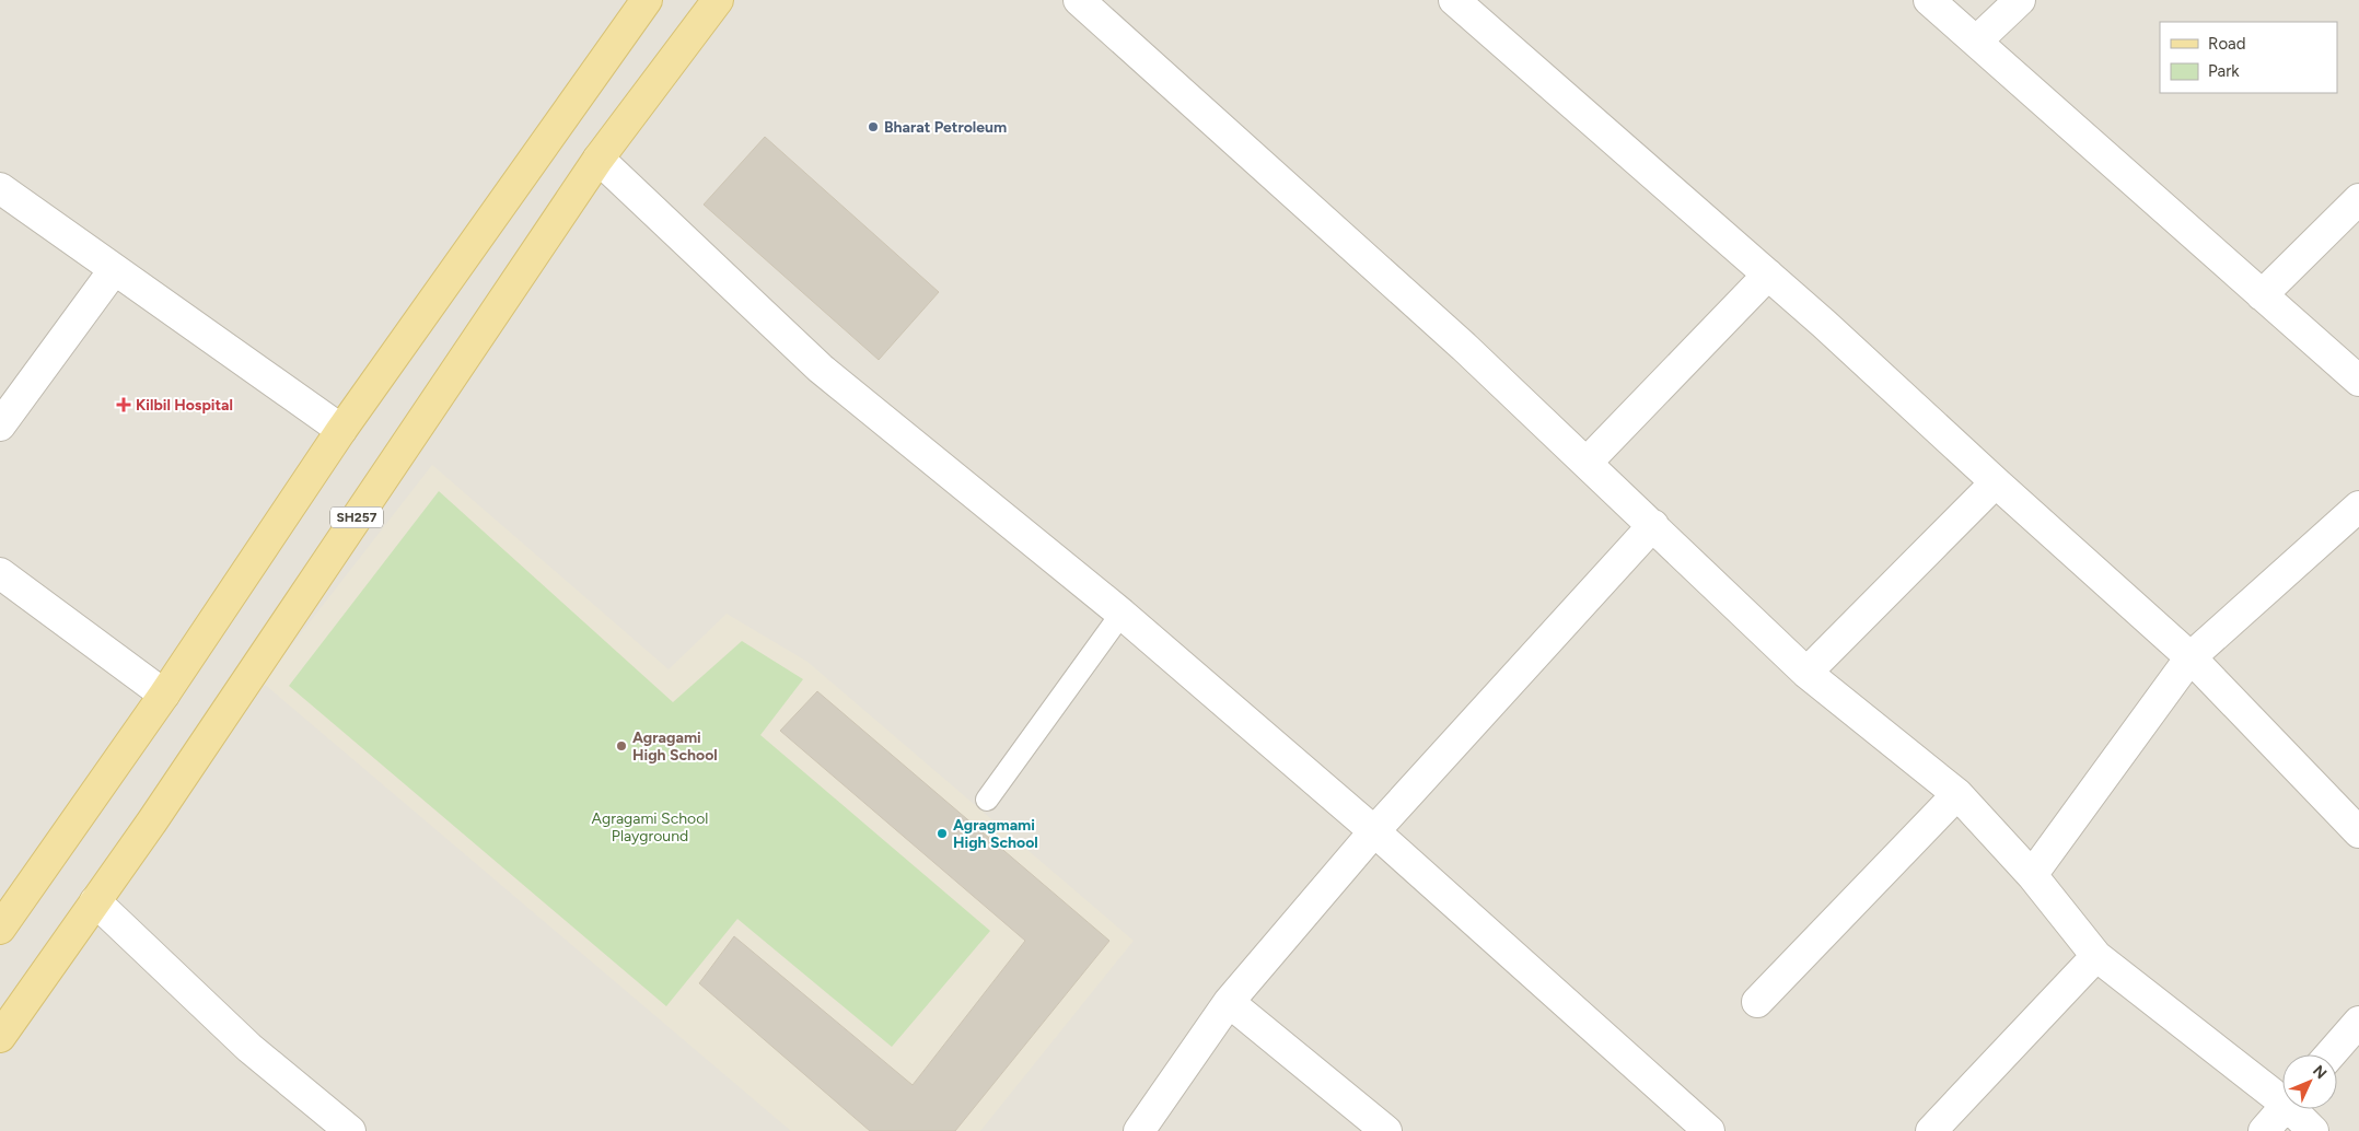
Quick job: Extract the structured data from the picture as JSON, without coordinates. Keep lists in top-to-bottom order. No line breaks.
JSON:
{"streets":{"main road":["SH257"]},"parks":["Agragami School Playground"],"places":{"other":["Bharat Petroleum","Agragami High School","Agragmami High School"],"health":["Kilbil Hospital"]},"legend":["Road","Park"],"north":"top right"}
